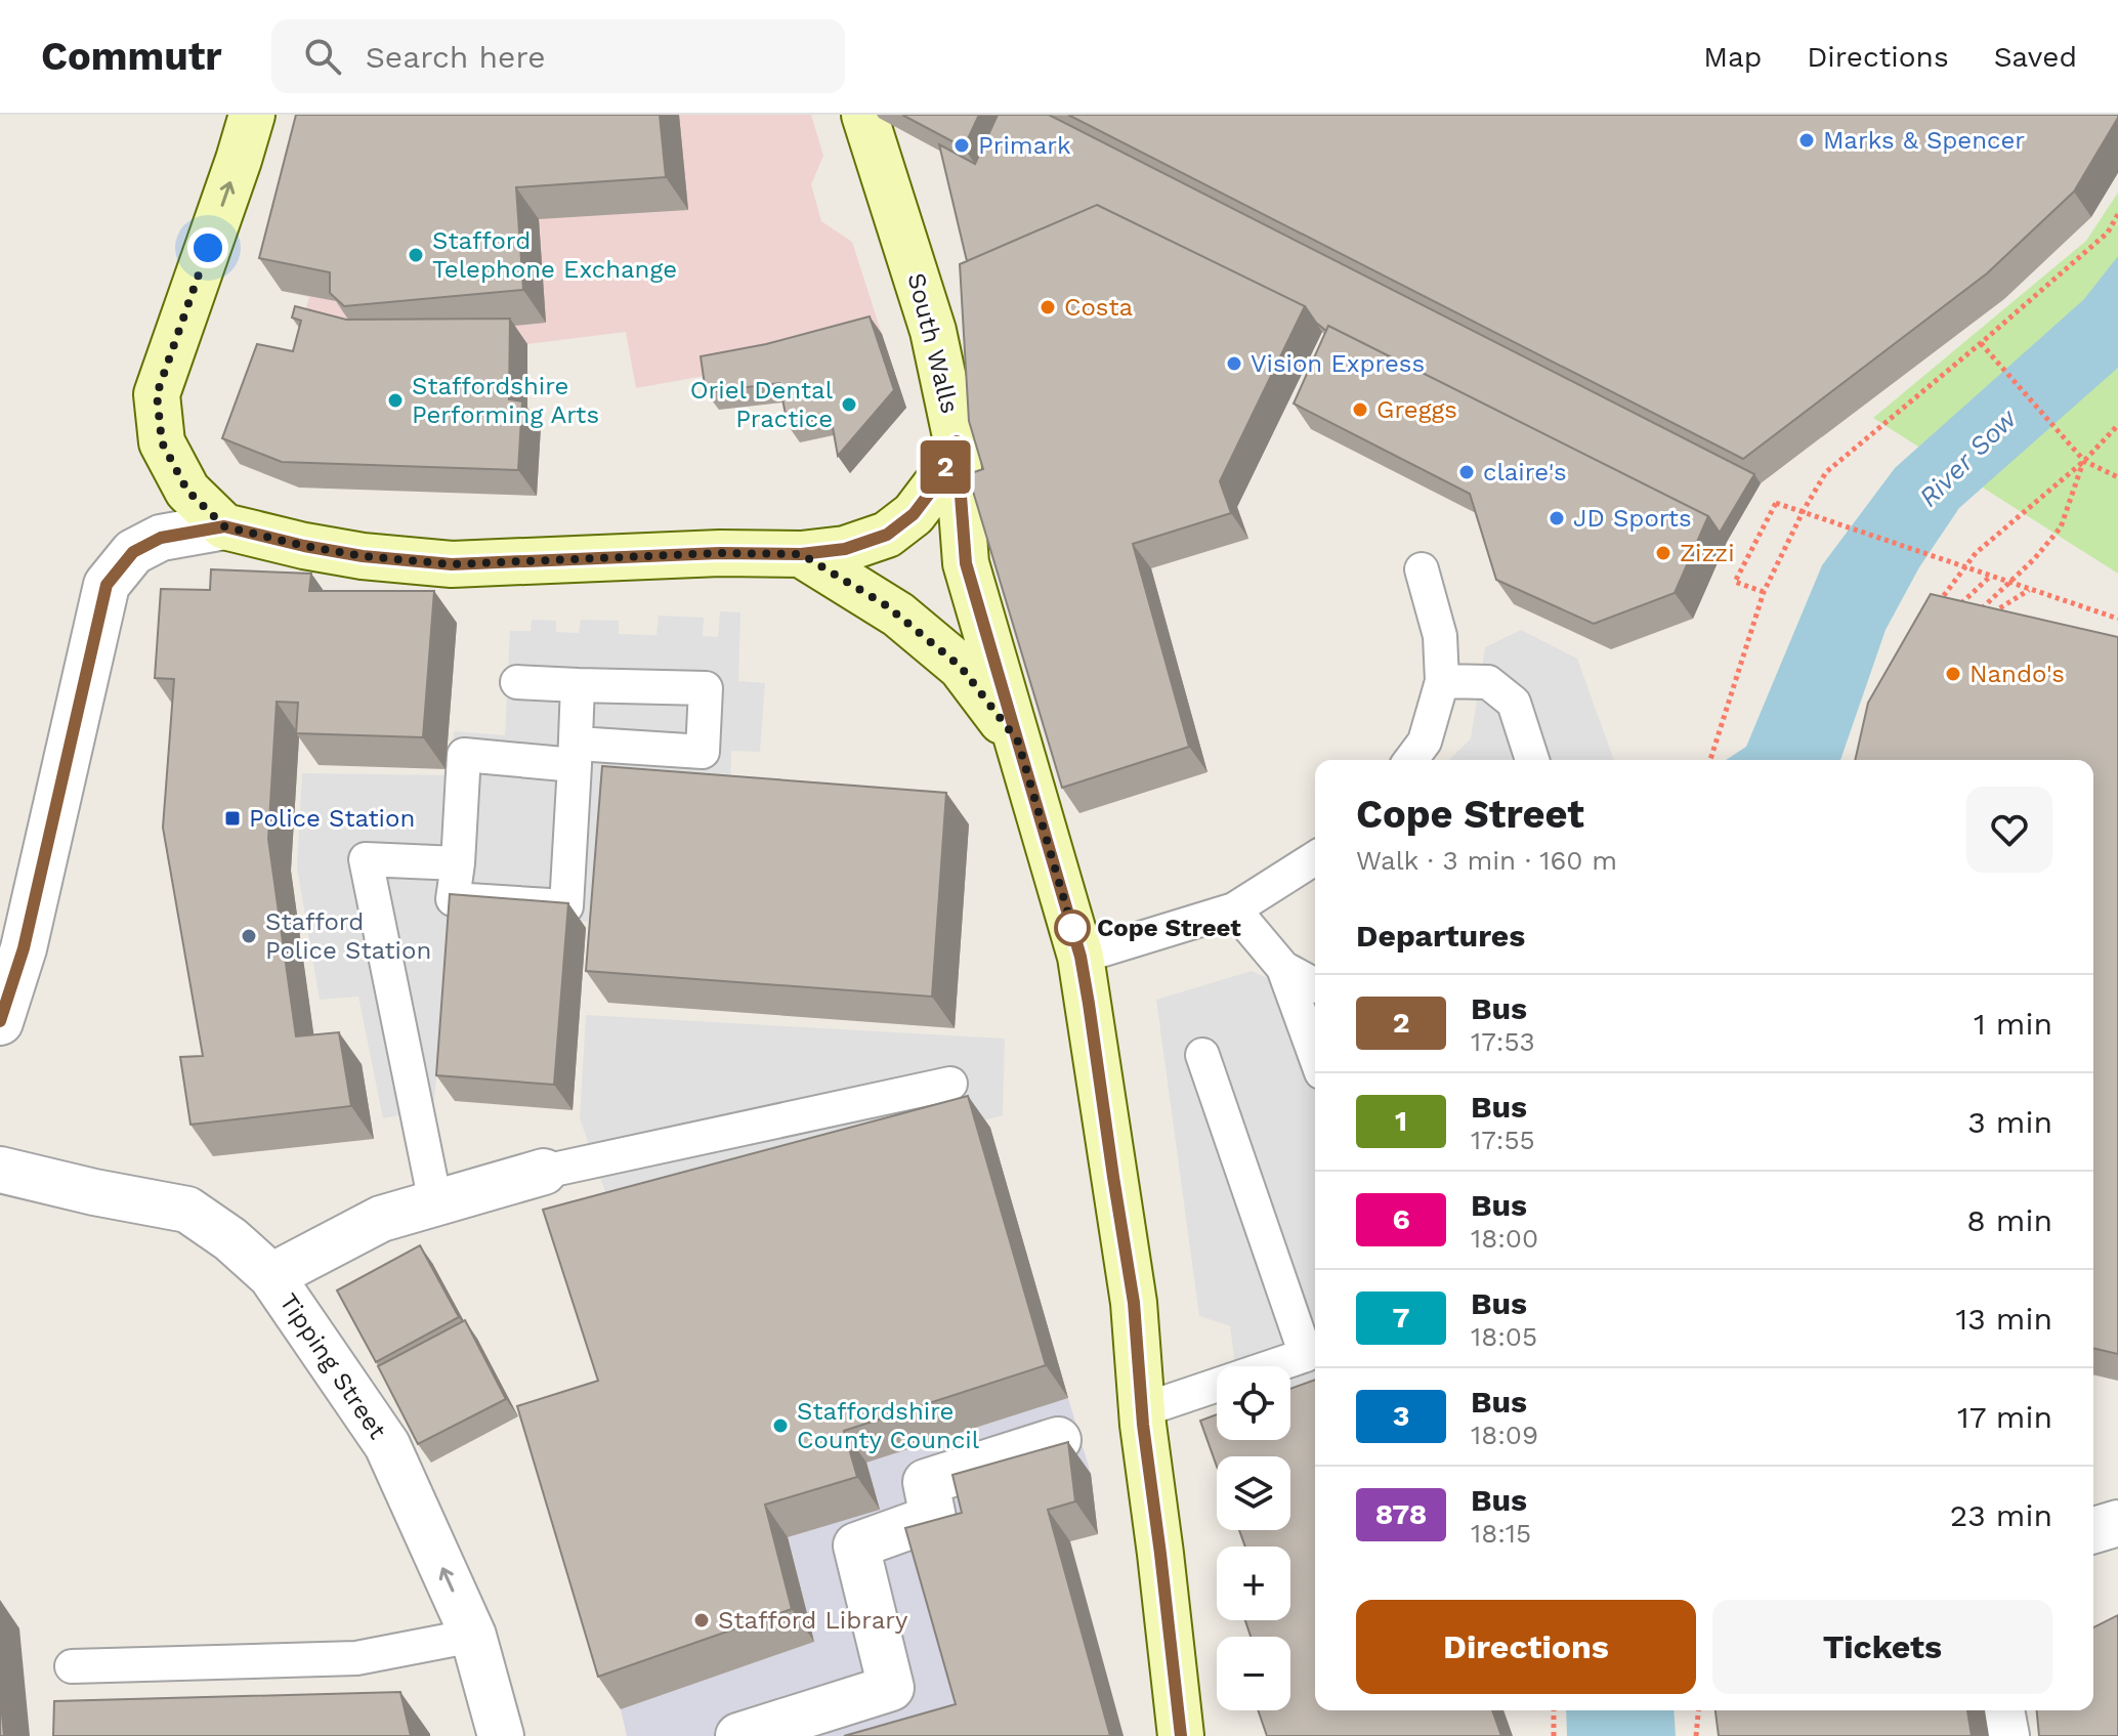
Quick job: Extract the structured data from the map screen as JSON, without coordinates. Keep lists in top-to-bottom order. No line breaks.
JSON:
{"streets":{"street":["South Walls","Tipping Street"]},"one_way":["Tipping Street"],"water":["River Sow"],"places":{"other":["Marks & Spencer","Primark","Stafford Telephone Exchange","Costa","Vision Express","Staffordshire Performing Arts","Oriel Dental Practice","Greggs","claire's","JD Sports","Zizzi","Nando's","Cope Street","Stafford Police Station","Staffordshire County Council","Stafford Library"],"transit":["Police Station"]},"lines":["bus line 2"],"page":{"header":"Commutr","search":"Search here","nav":["Map","Directions","Saved"],"on_map":"2","heading":[["Cope Street","Walk · 3 min · 160 m"],"Departures"],"list":[{"mark":"2","name":"Bus","note":"17:53","value":"1 min"},{"mark":"1","name":"Bus","note":"17:55","value":"3 min"},{"mark":"6","name":"Bus","note":"18:00","value":"8 min"},{"mark":"7","name":"Bus","note":"18:05","value":"13 min"},{"mark":"3","name":"Bus","note":"18:09","value":"17 min"},{"mark":"878","name":"Bus","note":"18:15","value":"23 min"}],"map_buttons":["+","−"],"buttons":["Directions","Tickets"]}}
